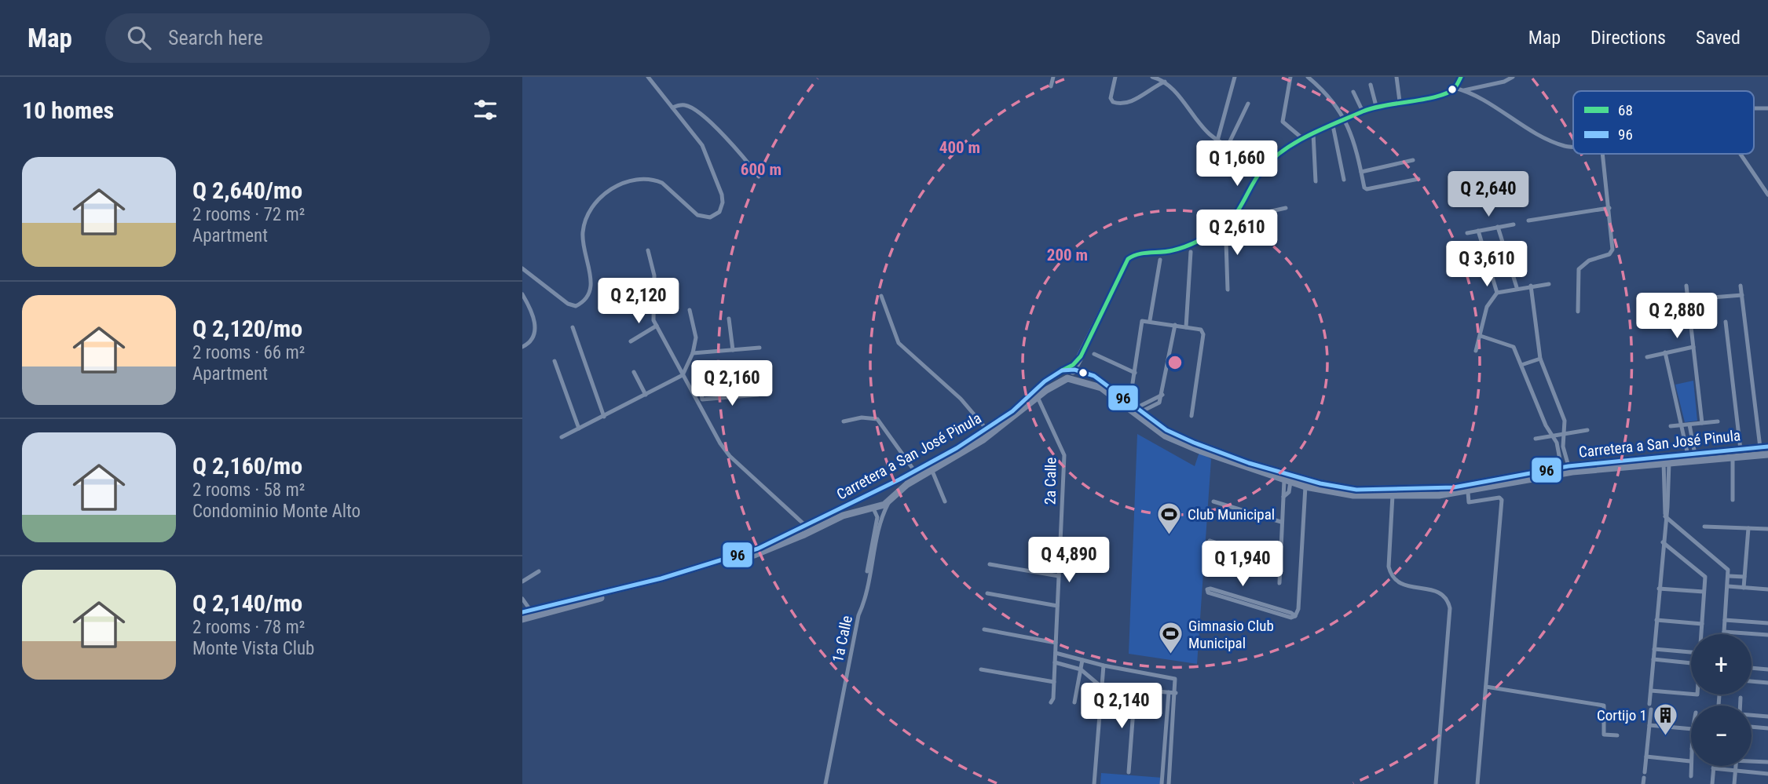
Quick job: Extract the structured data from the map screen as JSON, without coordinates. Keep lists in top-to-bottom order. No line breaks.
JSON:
{"streets":{"main road":["Carretera a San José Pinula"],"street":["2a Calle","1a Calle"]},"crossings":[["Carretera a San José Pinula","2a Calle"],["Carretera a San José Pinula","1a Calle"]],"places":{"sports":["Club Municipal","Gimnasio Club Municipal"],"building":["Cortijo 1"]},"lines":["transit line 68","transit line 96"],"legend":["68","96"],"page":{"header":"Map","search":"Search here","nav":["Map","Directions","Saved"],"heading":"10 homes","price":["Q 1,660","Q 2,640","Q 2,610","Q 3,610","Q 2,120","Q 2,880","Q 2,160","Q 4,890","Q 1,940","Q 2,140"],"list":[{"name":"Q 2,640/mo","note":"2 rooms · 72 m² · Apartment"},{"name":"Q 2,120/mo","note":"2 rooms · 66 m² · Apartment"},{"name":"Q 2,160/mo","note":"2 rooms · 58 m² · Condominio Monte Alto"},{"name":"Q 2,140/mo","note":"2 rooms · 78 m² · Monte Vista Club"}],"map_buttons":["+","−"]},"rings":["400 m","600 m","200 m"]}
